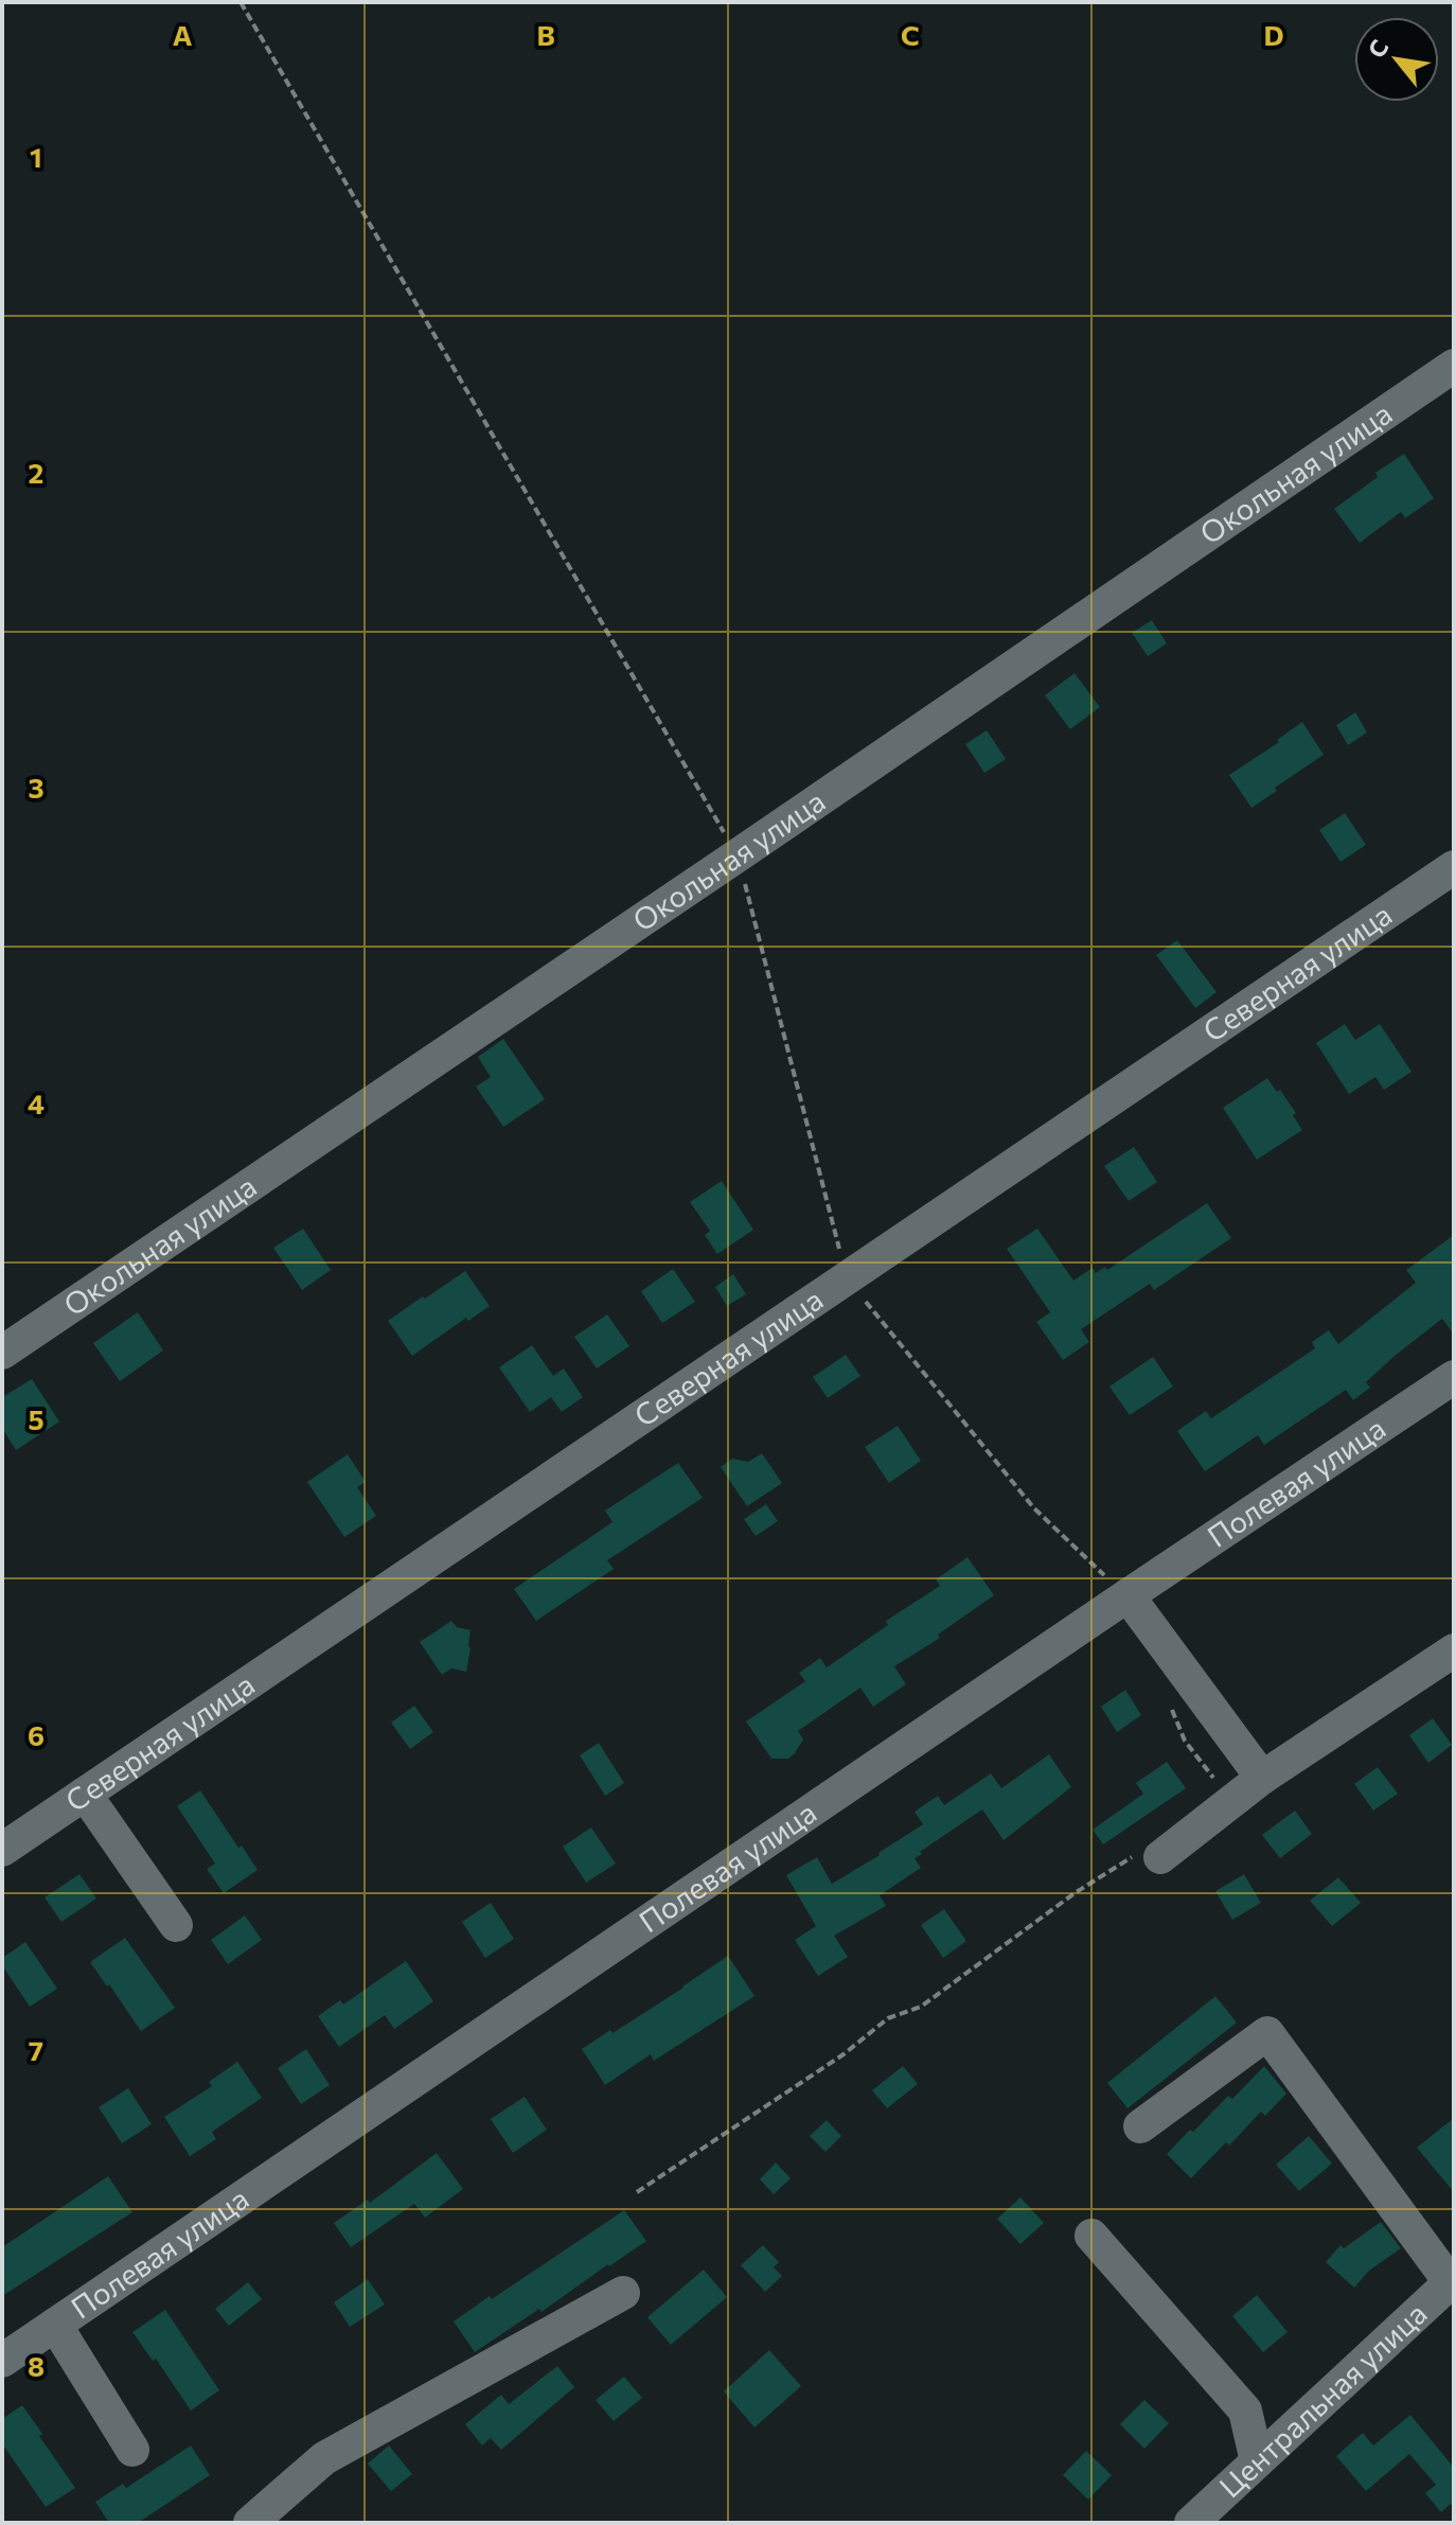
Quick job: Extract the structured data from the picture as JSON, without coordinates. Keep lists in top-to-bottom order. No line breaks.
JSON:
{"streets":{"street":["Окольная улица","Северная улица","Полевая улица","Центральная улица"]},"north":"top left","grid":{"columns":["A","B","C","D"],"rows":["1","2","3","4","5","6","7","8"]}}
